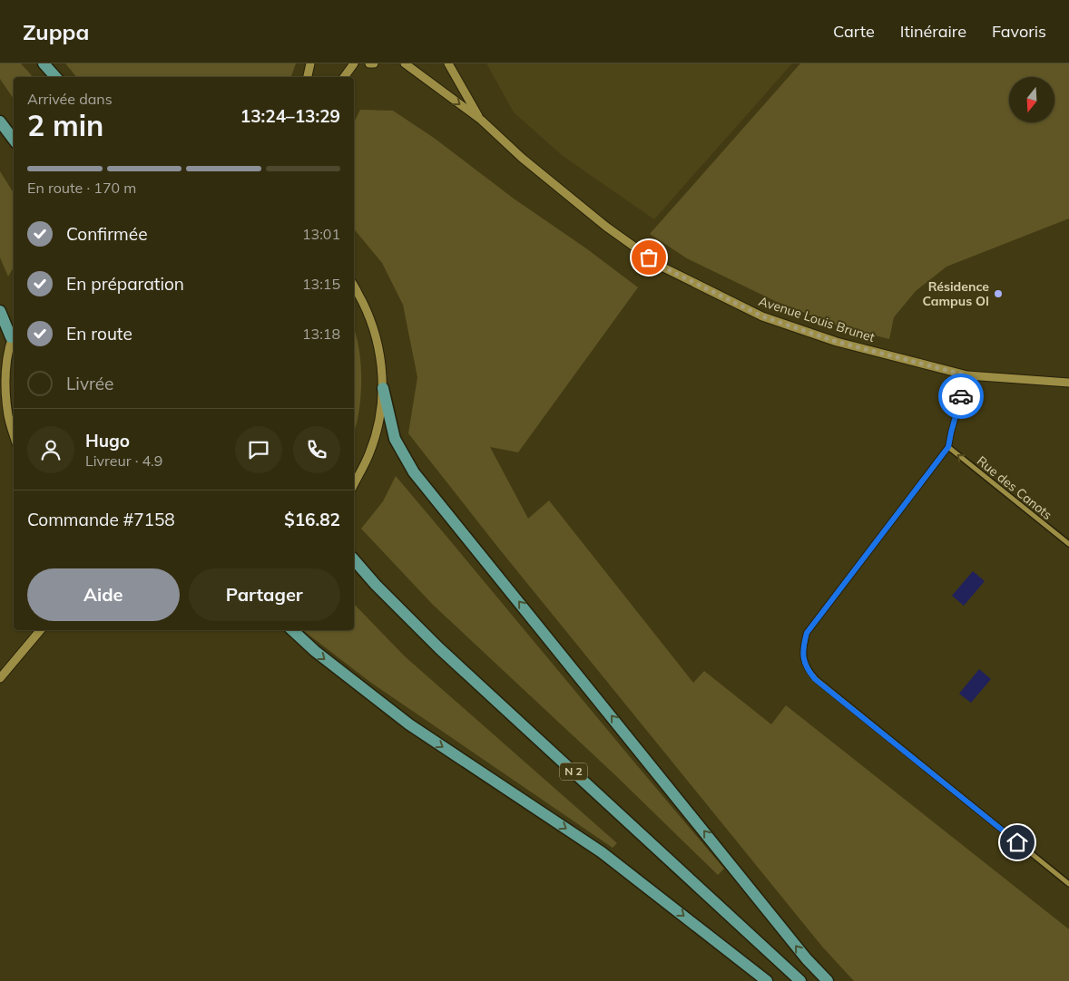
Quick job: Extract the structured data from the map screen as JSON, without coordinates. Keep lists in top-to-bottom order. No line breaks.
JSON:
{"streets":{"main road":["N 2"],"street":["Avenue Louis Brunet","Rue des Canots"]},"one_way":["Rue des Canots"],"places":["Résidence Campus OI"],"north":"bottom","page":{"header":"Zuppa","nav":["Carte","Itinéraire","Favoris"],"heading":["2 min","Arrivée dans","13:24–13:29"],"panel":["Hugo","Livreur · 4.9","Commande #7158","$16.82"],"bar":"En route · 170 m","list":[["Confirmée","13:01"],["En préparation","13:15"],["En route","13:18"],"Livrée"],"buttons":["Aide","Partager"]}}
